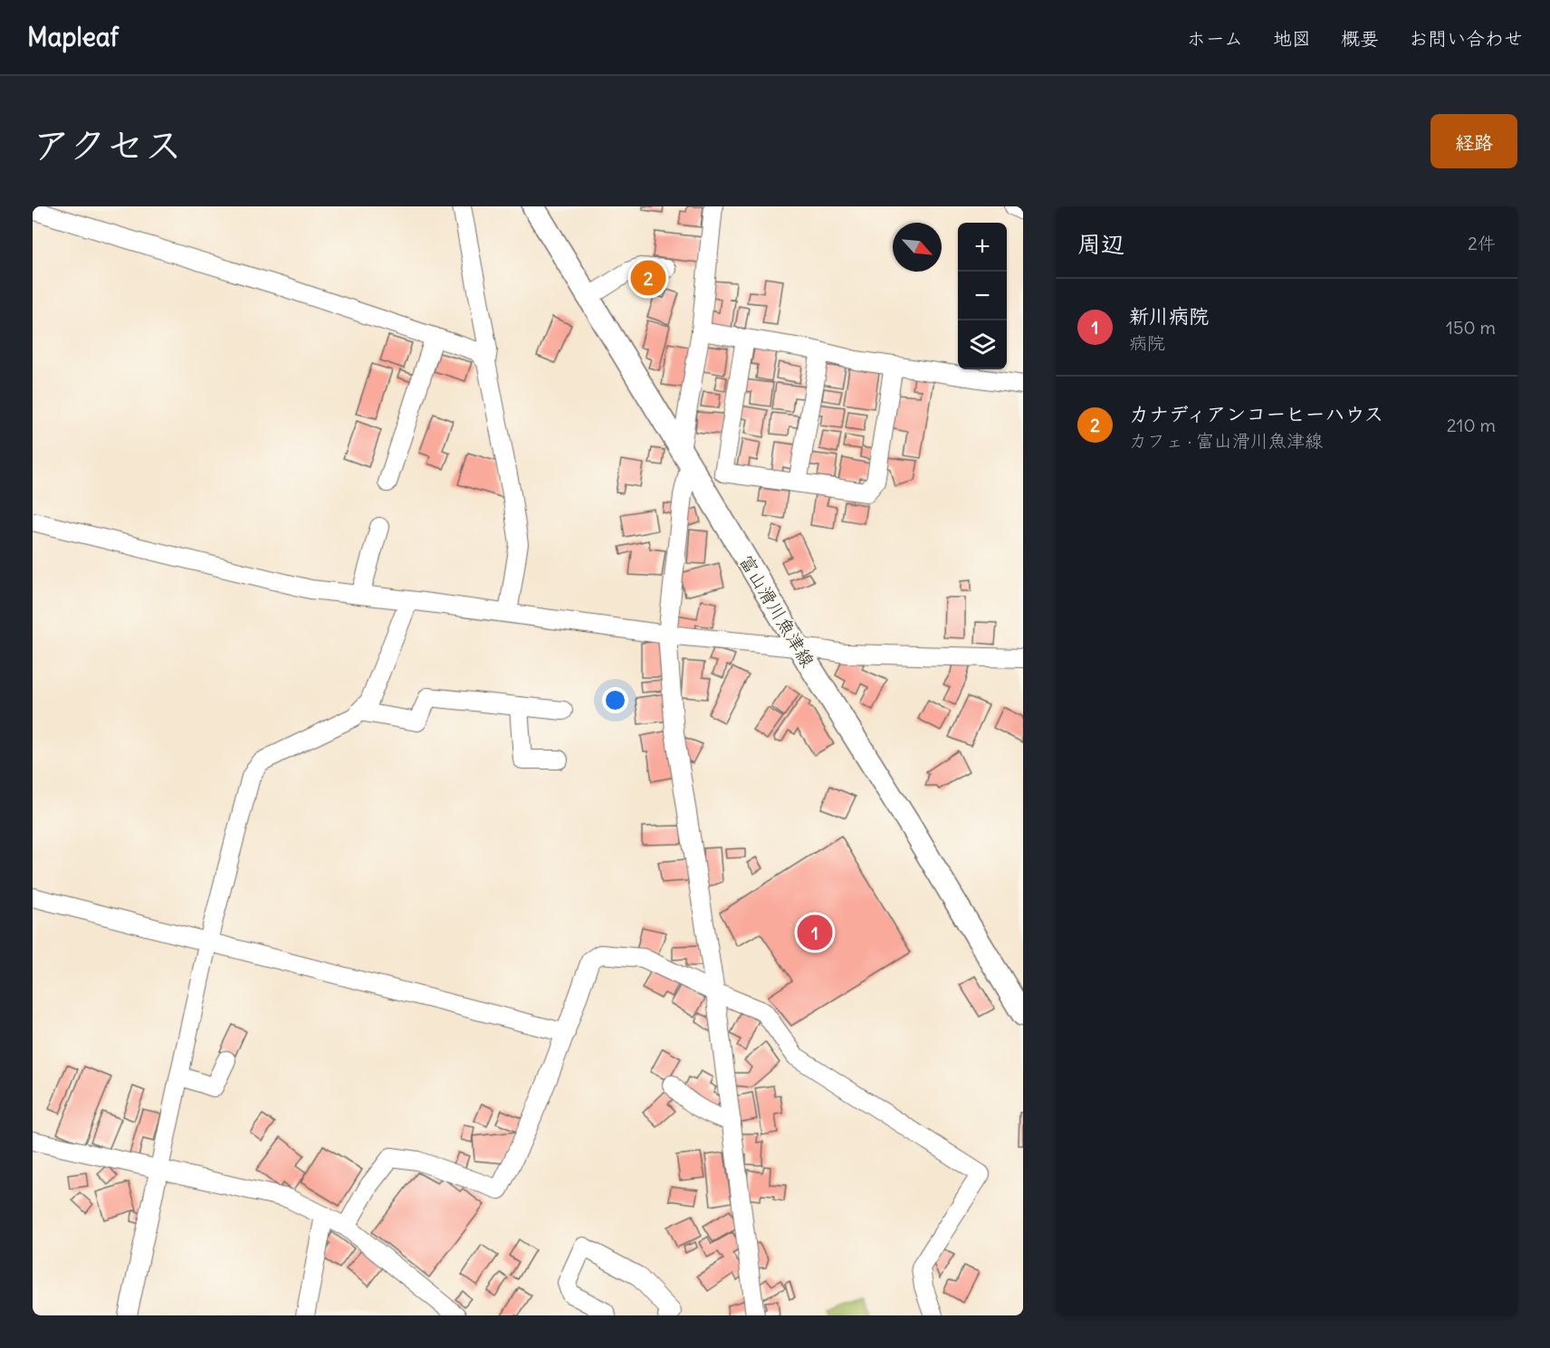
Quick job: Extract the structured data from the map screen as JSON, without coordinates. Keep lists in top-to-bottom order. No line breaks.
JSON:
{"streets":{"main road":["富山滑川魚津線"]},"north":"bottom right","page":{"header":"Mapleaf","nav":["ホーム","地図","概要","お問い合わせ"],"title":"アクセス","buttons":"経路","heading":["周辺","2件"],"map_buttons":["+","−"],"pins":["2","1"],"list":[{"mark":"1","name":"新川病院","note":"病院","value":"150 m"},{"mark":"2","name":"カナディアンコーヒーハウス","note":"カフェ · 富山滑川魚津線","value":"210 m"}]}}
